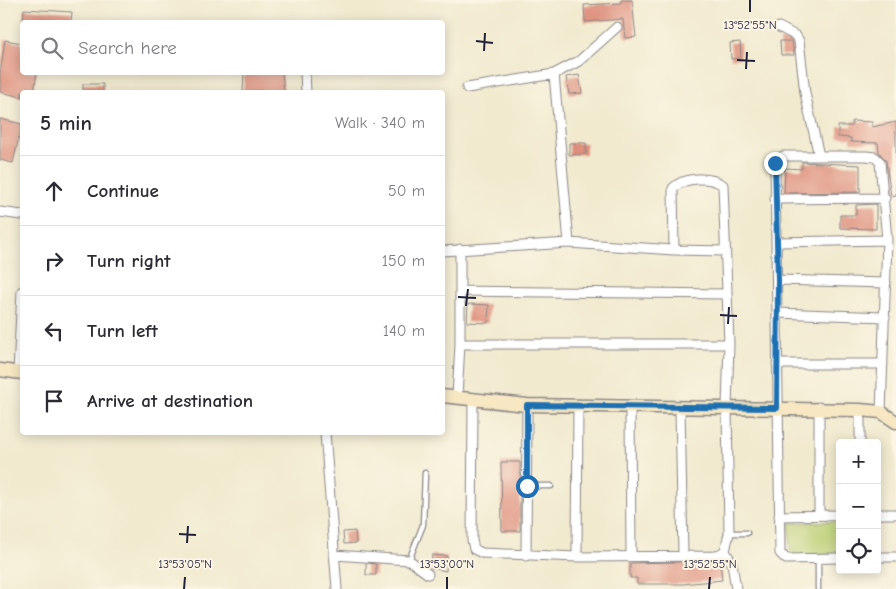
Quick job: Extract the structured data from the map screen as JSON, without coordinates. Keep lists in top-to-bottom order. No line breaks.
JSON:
{"page":{"search":"Search here","heading":["5 min","Walk · 340 m"],"list":[["Continue","50 m"],["Turn right","150 m"],["Turn left","140 m"],"Arrive at destination"],"map_buttons":["+","−"]},"coordinates":["13°52'55\"N","13°53'05\"N","13°53'00\"N"]}
